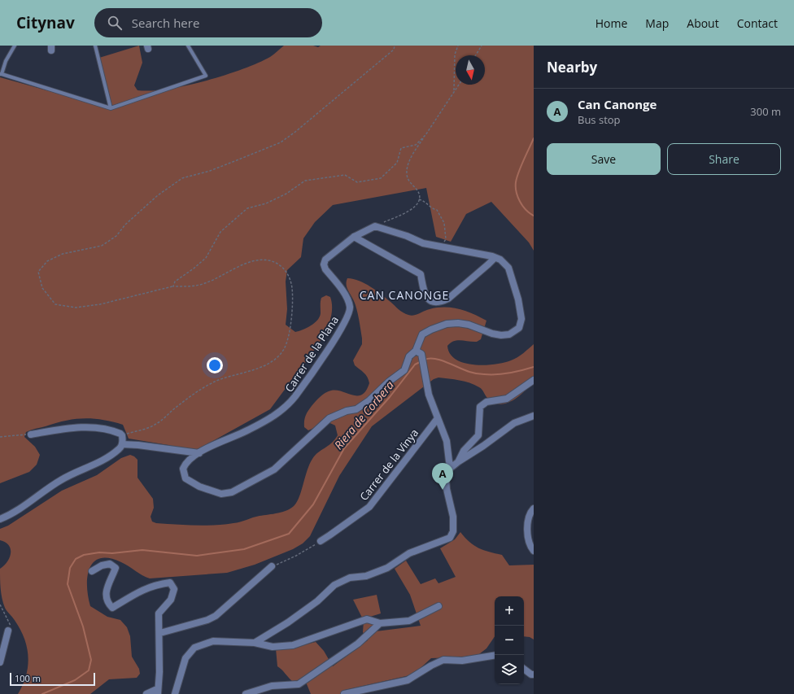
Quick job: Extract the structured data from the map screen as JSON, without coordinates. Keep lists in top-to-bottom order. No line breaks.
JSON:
{"streets":{"street":["Carrer de la Plana","Carrer de la Vinya"]},"districts":["CAN CANONGE"],"water":["Riera de Corbera"],"scale_bar":"100 m","north":"bottom","page":{"header":"Citynav","search":"Search here","nav":["Home","Map","About","Contact"],"heading":"Nearby","list":[{"mark":"A","name":"Can Canonge","note":"Bus stop","value":"300 m"}],"buttons":["Save","Share"],"pins":"A","map_buttons":["+","−"],"scale":"100 m"}}
